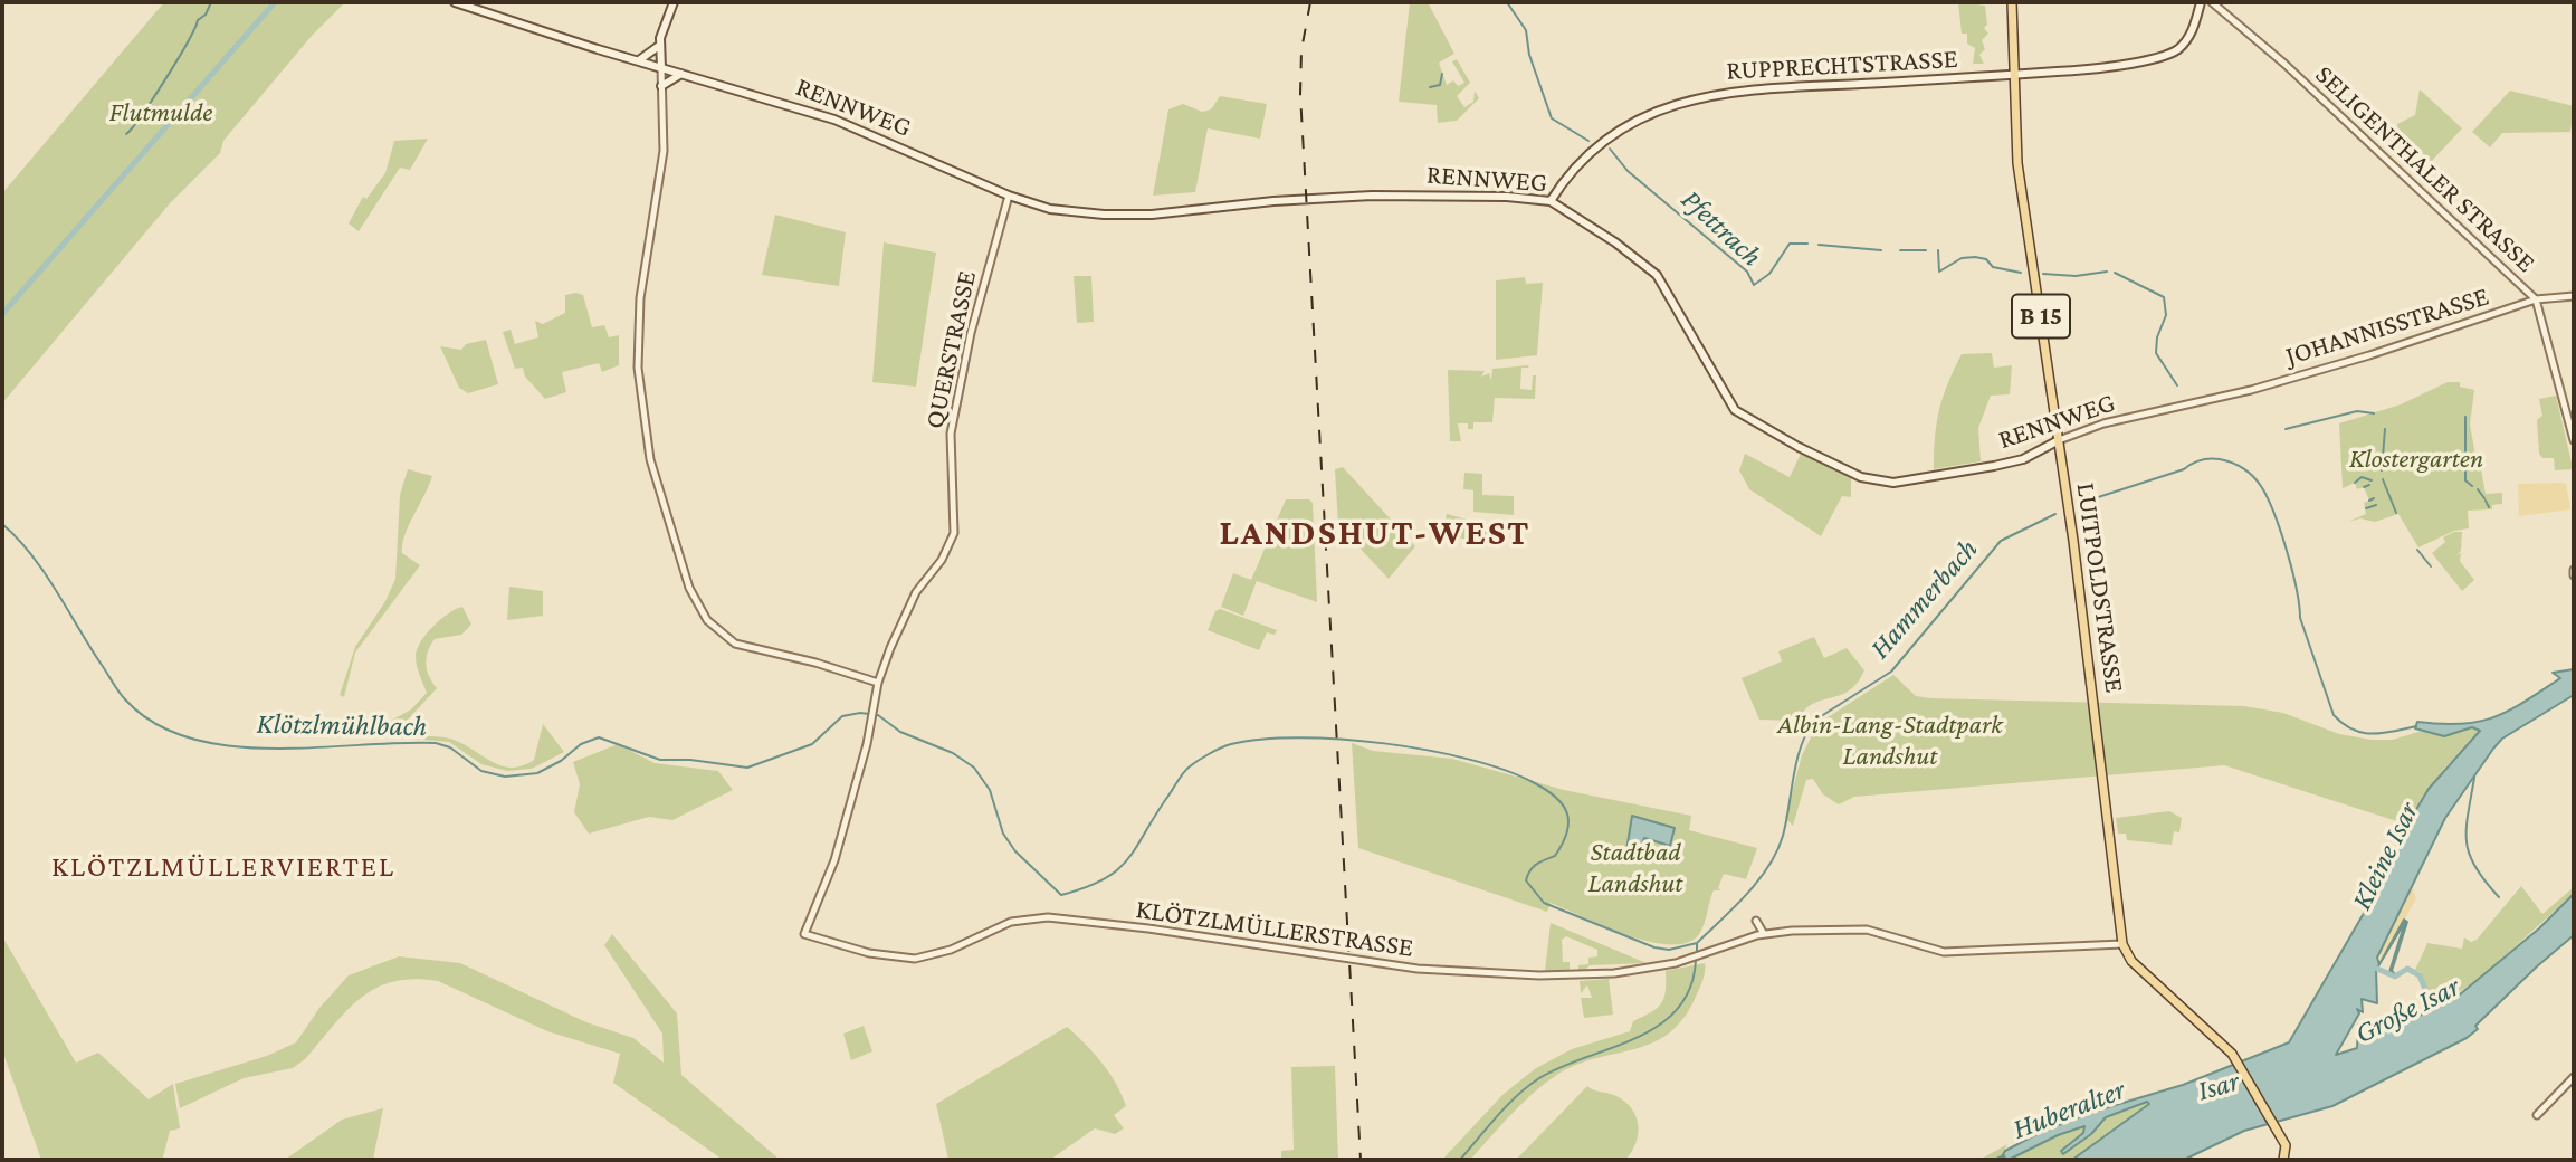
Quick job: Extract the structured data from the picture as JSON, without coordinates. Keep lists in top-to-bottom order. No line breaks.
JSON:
{"streets":{"main road":["RUPPRECHTSTRASSE","RENNWEG","B 15","LUITPOLDSTRASSE"],"street":["SELIGENTHALER STRASSE","JOHANNISSTRASSE","QUERSTRASSE","KLÖTZLMÜLLERSTRASSE"]},"crossings":[["RUPPRECHTSTRASSE","RENNWEG"],["RUPPRECHTSTRASSE","LUITPOLDSTRASSE"],["RENNWEG","JOHANNISSTRASSE"],["RENNWEG","QUERSTRASSE"],["RENNWEG","LUITPOLDSTRASSE"],["SELIGENTHALER STRASSE","JOHANNISSTRASSE"],["QUERSTRASSE","KLÖTZLMÜLLERSTRASSE"],["LUITPOLDSTRASSE","KLÖTZLMÜLLERSTRASSE"]],"districts":["LANDSHUT-WEST","KLÖTZLMÜLLERVIERTEL"],"water":["Pfettrach","Hammerbach","Klötzlmühlbach","Kleine Isar","Große Isar","Isar","Huberalter"],"parks":["Flutmulde","Klostergarten","Albin-Lang-Stadtpark Landshut","Stadtbad Landshut"]}
